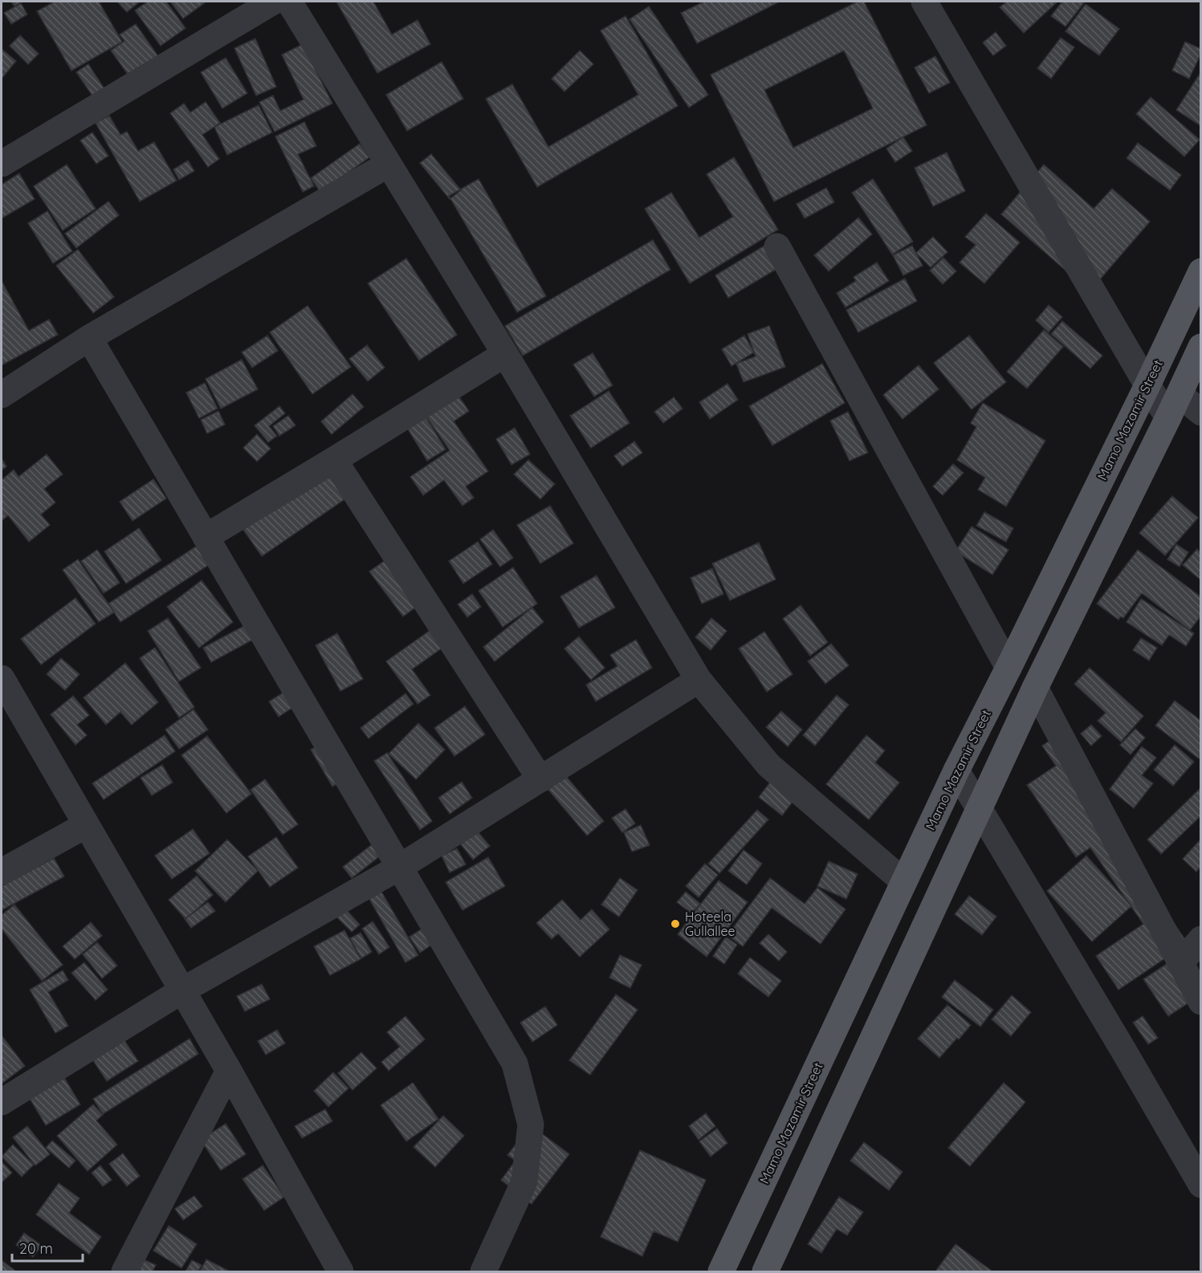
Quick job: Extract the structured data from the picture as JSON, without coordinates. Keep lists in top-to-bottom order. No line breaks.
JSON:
{"streets":{"main road":["Mamo Mazamir Street"]},"places":["Hoteela Gullallee"],"scale_bar":"20 m"}
